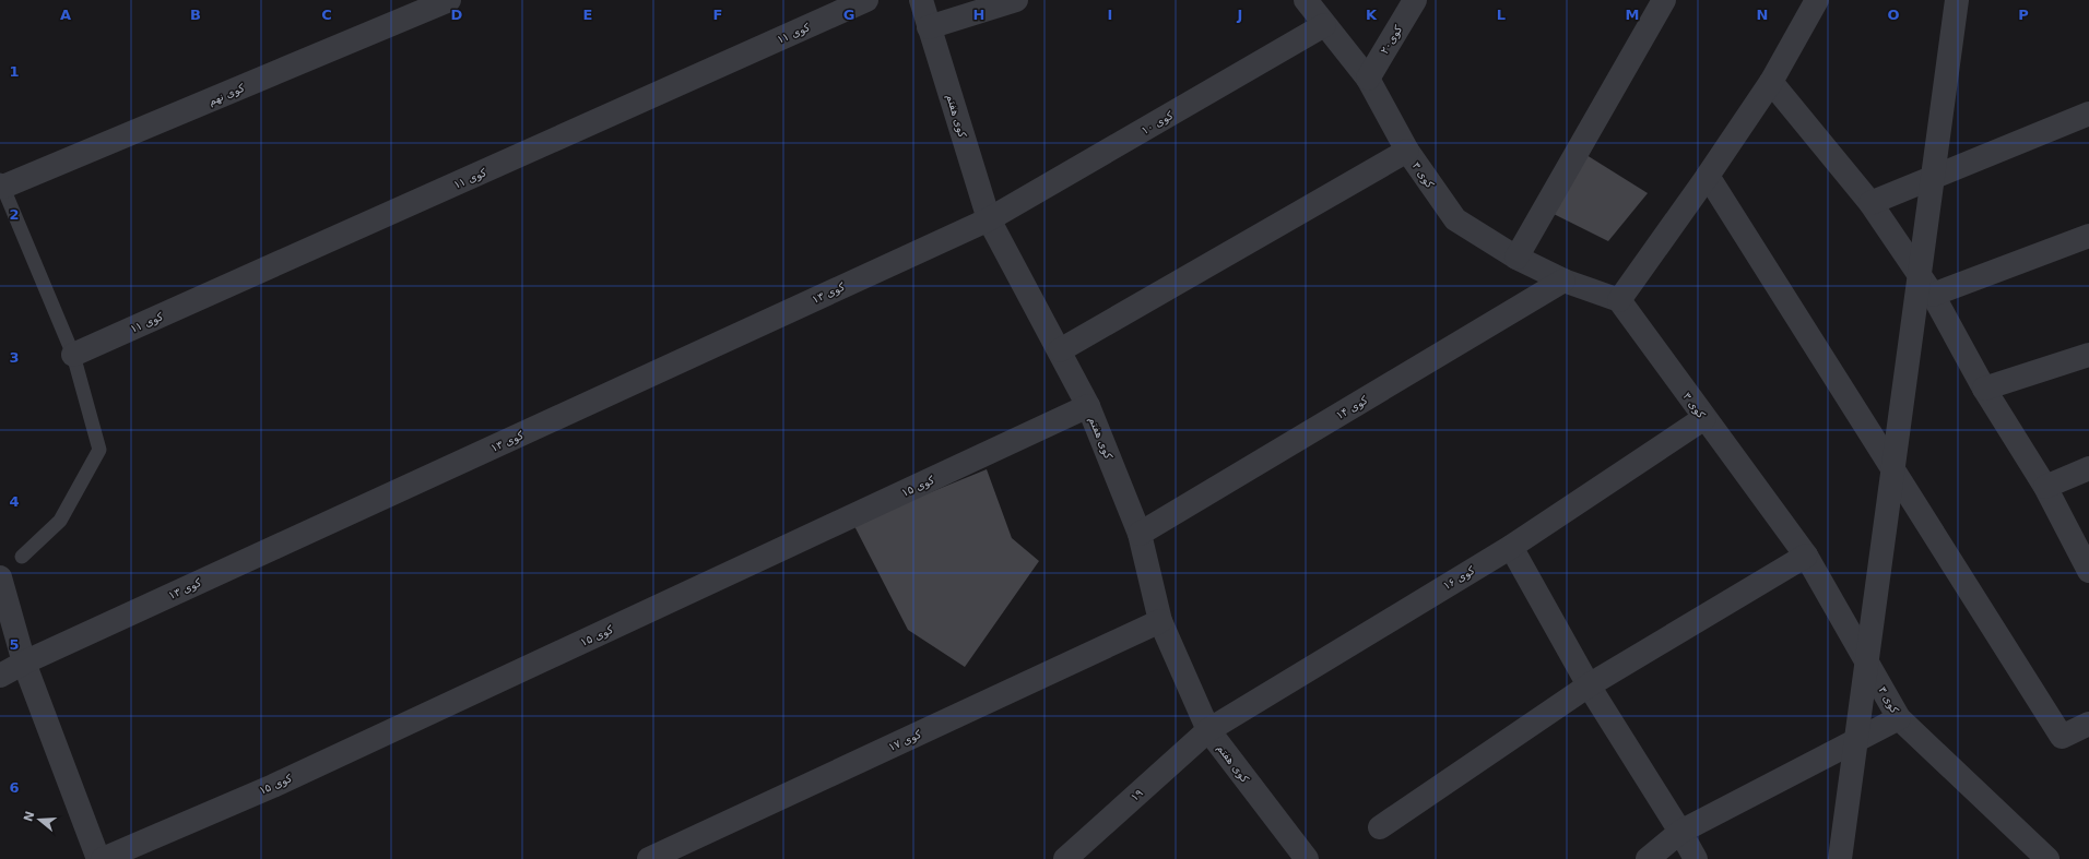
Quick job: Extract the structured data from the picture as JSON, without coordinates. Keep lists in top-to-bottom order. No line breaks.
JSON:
{"streets":{"street":["کوی ۱۱","کوی۲۰","کوی نهم","کوی هفتم","کوی ۱۰","کوی ۳","کوی ۱۳","کوی ۱۴","کوی ۱۵","کوی ۱۶","کوی ۱۷","۱۹"]},"crossings":[["کوی۲۰","کوی ۳"],["کوی هفتم","کوی ۱۰"],["کوی هفتم","کوی ۱۳"],["کوی هفتم","کوی ۱۴"],["کوی هفتم","کوی ۱۵"],["کوی هفتم","کوی ۱۶"],["کوی هفتم","کوی ۱۷"],["کوی هفتم","۱۹"],["کوی ۱۰","کوی ۳"],["کوی ۱۰","کوی ۱۳"],["کوی ۳","کوی ۱۴"],["کوی ۳","کوی ۱۶"],["کوی ۱۶","۱۹"]],"north":"left","grid":{"columns":["A","B","C","D","E","F","G","H","I","J","K","L","M","N","O","P"],"rows":["1","2","3","4","5","6"]}}
